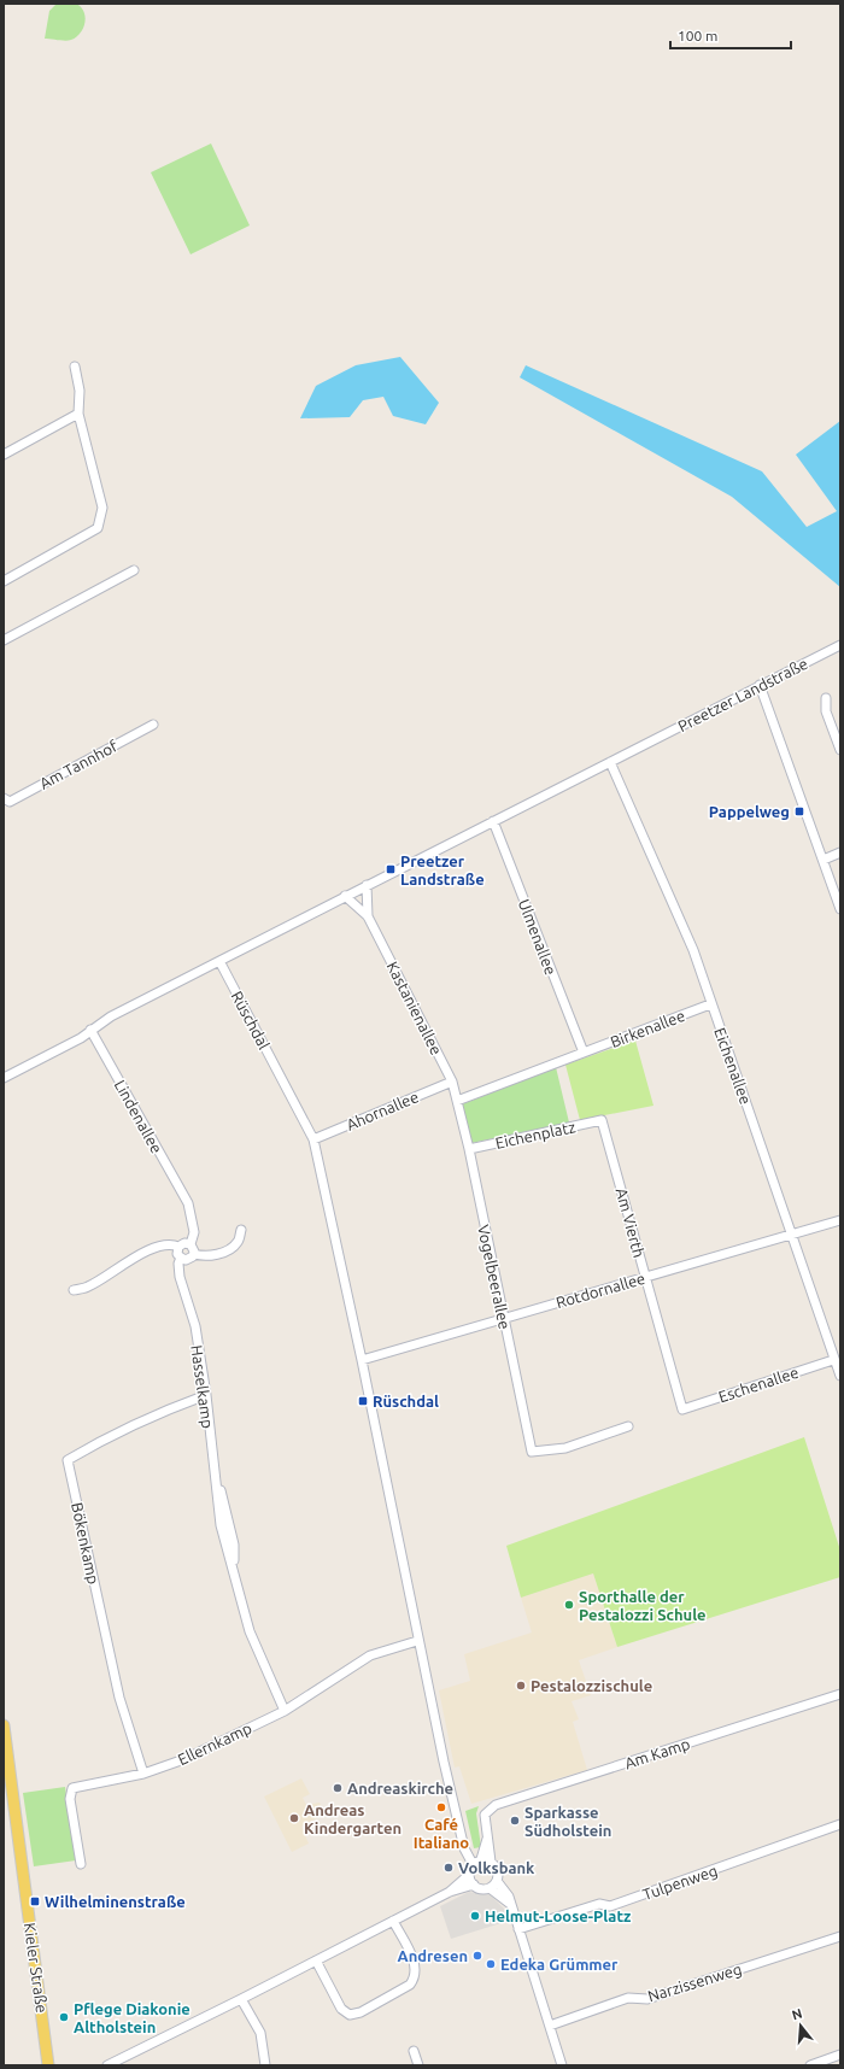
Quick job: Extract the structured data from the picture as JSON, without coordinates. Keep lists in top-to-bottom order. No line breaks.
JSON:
{"streets":{"main road":["Kieler Straße"],"street":["Preetzer Landstraße","Am Tannhof","Ulmenallee","Kastanienallee","Rüschdal","Birkenallee","Eichenallee","Ahornallee","Lindenallee","Eichenplatz","Am Vierth","Vogelbeerallee","Rotdornallee","Eschenallee","Hasselkamp","Bökenkamp","Ellernkamp","Am Kamp","Tulpenweg","Narzissenweg"]},"crossings":[["Preetzer Landstraße","Ulmenallee"],["Preetzer Landstraße","Kastanienallee"],["Preetzer Landstraße","Rüschdal"],["Preetzer Landstraße","Eichenallee"],["Preetzer Landstraße","Lindenallee"],["Ulmenallee","Birkenallee"],["Kastanienallee","Ahornallee"],["Kastanienallee","Vogelbeerallee"],["Rüschdal","Ahornallee"],["Rüschdal","Rotdornallee"],["Rüschdal","Ellernkamp"],["Birkenallee","Eichenallee"],["Eichenallee","Rotdornallee"],["Eichenallee","Eschenallee"],["Lindenallee","Hasselkamp"],["Eichenplatz","Am Vierth"],["Eichenplatz","Vogelbeerallee"],["Am Vierth","Rotdornallee"],["Am Vierth","Eschenallee"],["Vogelbeerallee","Rotdornallee"],["Hasselkamp","Bökenkamp"],["Hasselkamp","Ellernkamp"],["Bökenkamp","Ellernkamp"]],"places":{"transit":["Pappelweg","Preetzer Landstraße","Rüschdal","Wilhelminenstraße"],"other":["Sporthalle der Pestalozzi Schule","Pestalozzischule","Andreaskirche","Café Italiano","Andreas Kindergarten","Sparkasse Südholstein","Volksbank","Helmut-Loose-Platz","Andresen","Edeka Grümmer","Pflege Diakonie Altholstein"]},"scale_bar":"100 m","north":"top"}
